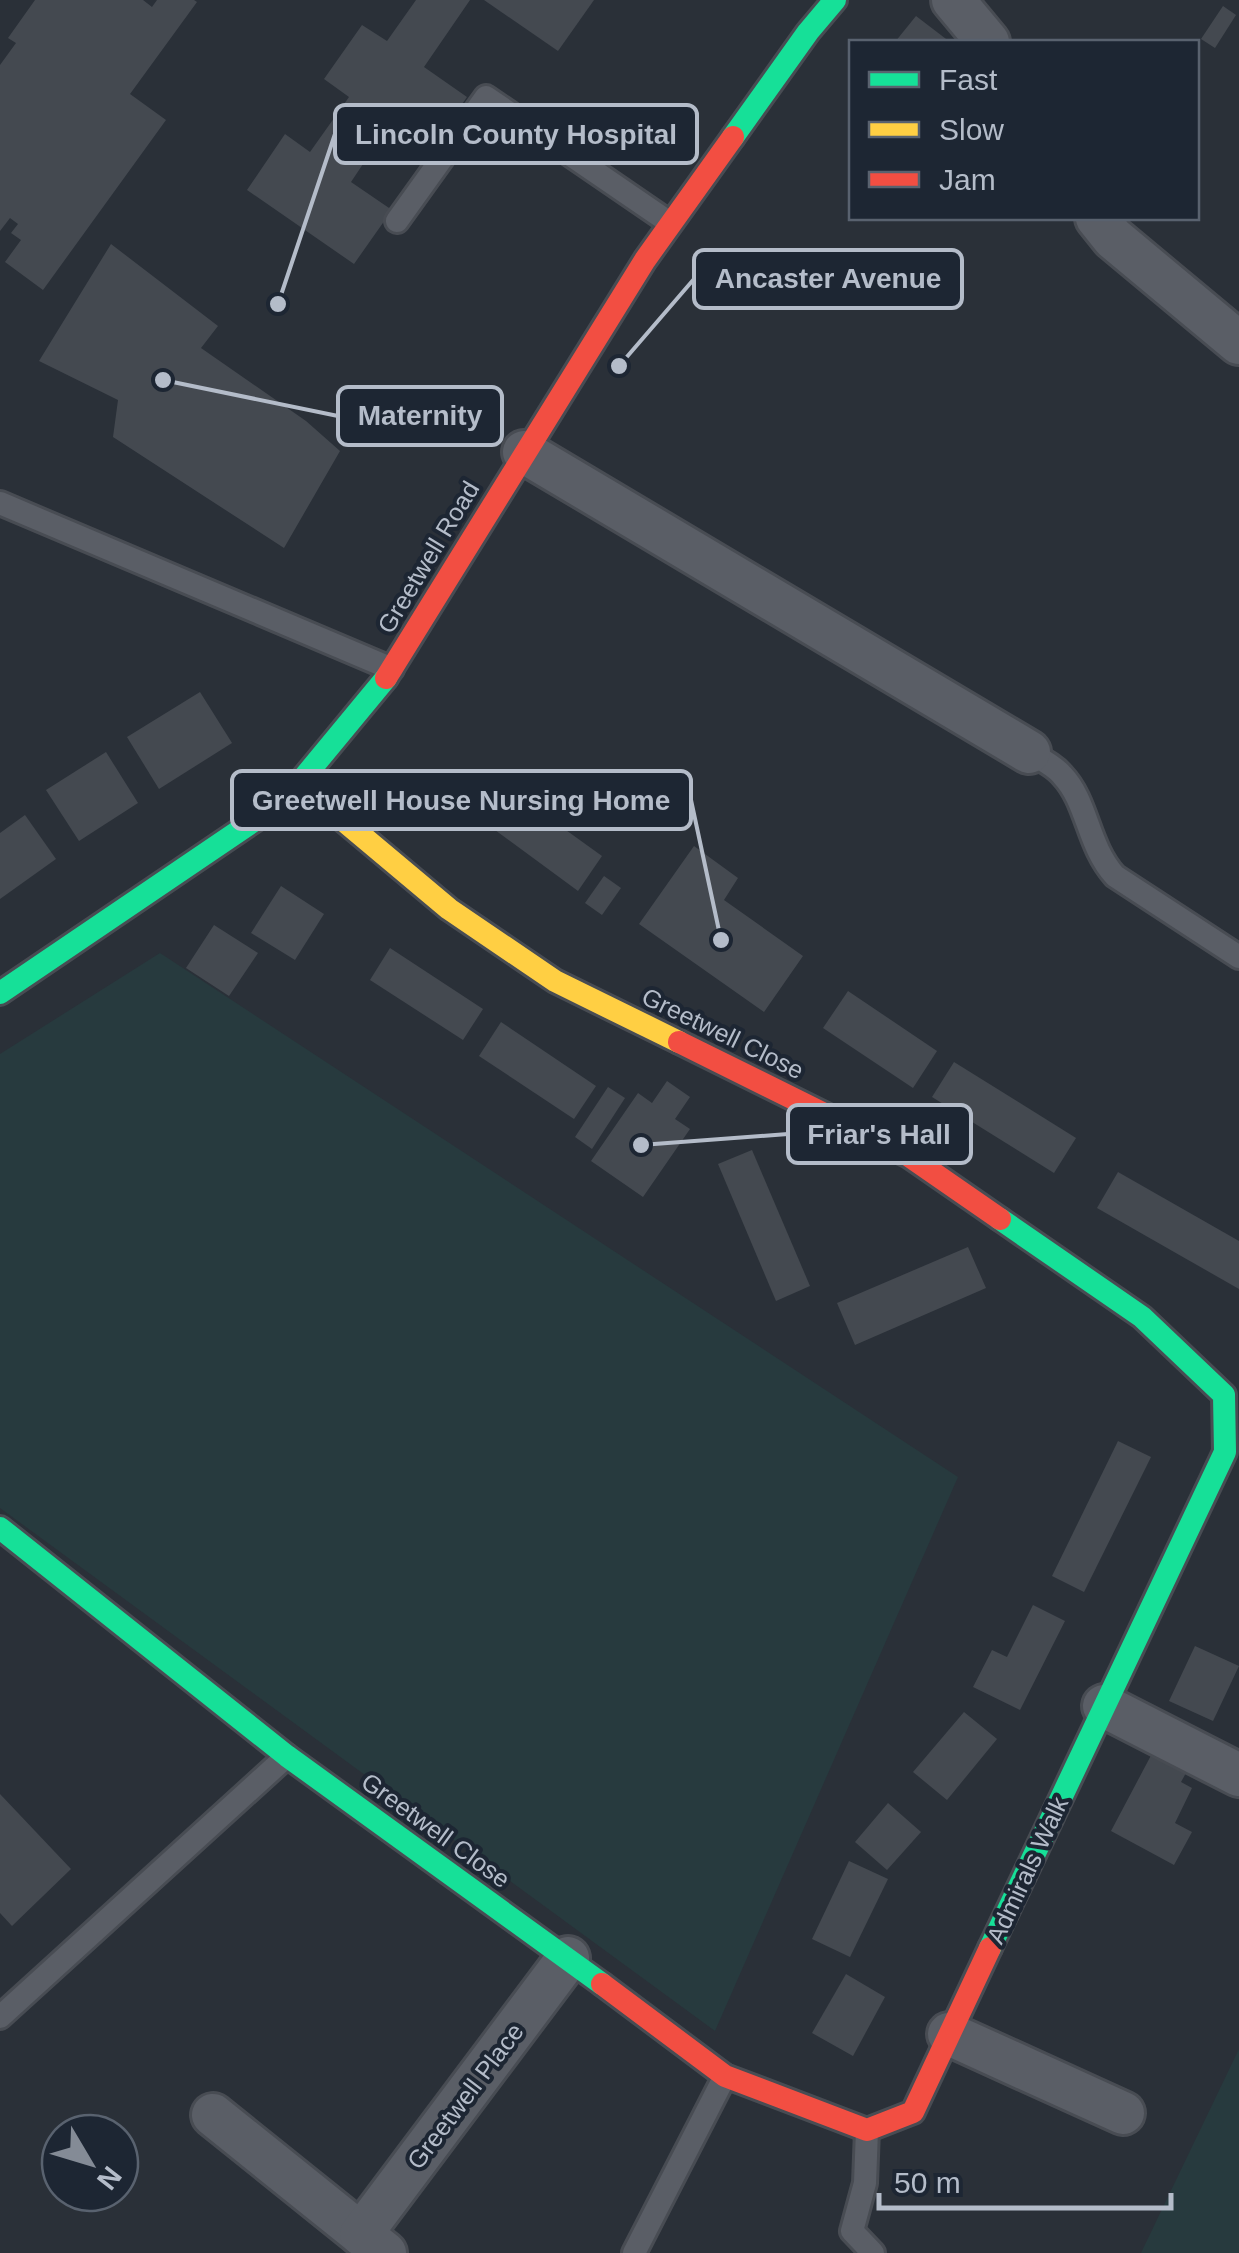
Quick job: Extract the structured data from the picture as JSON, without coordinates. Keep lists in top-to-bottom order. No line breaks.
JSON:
{"streets":{"street":["Greetwell Road","Greetwell Close","Admirals Walk","Greetwell Place"]},"crossings":[["Greetwell Road","Greetwell Close"],["Greetwell Close","Admirals Walk"],["Greetwell Close","Greetwell Place"]],"places":["Lincoln County Hospital","Ancaster Avenue","Maternity","Greetwell House Nursing Home","Friar's Hall"],"legend":["Fast","Slow","Jam"],"scale_bar":"50 m","north":"bottom right"}
